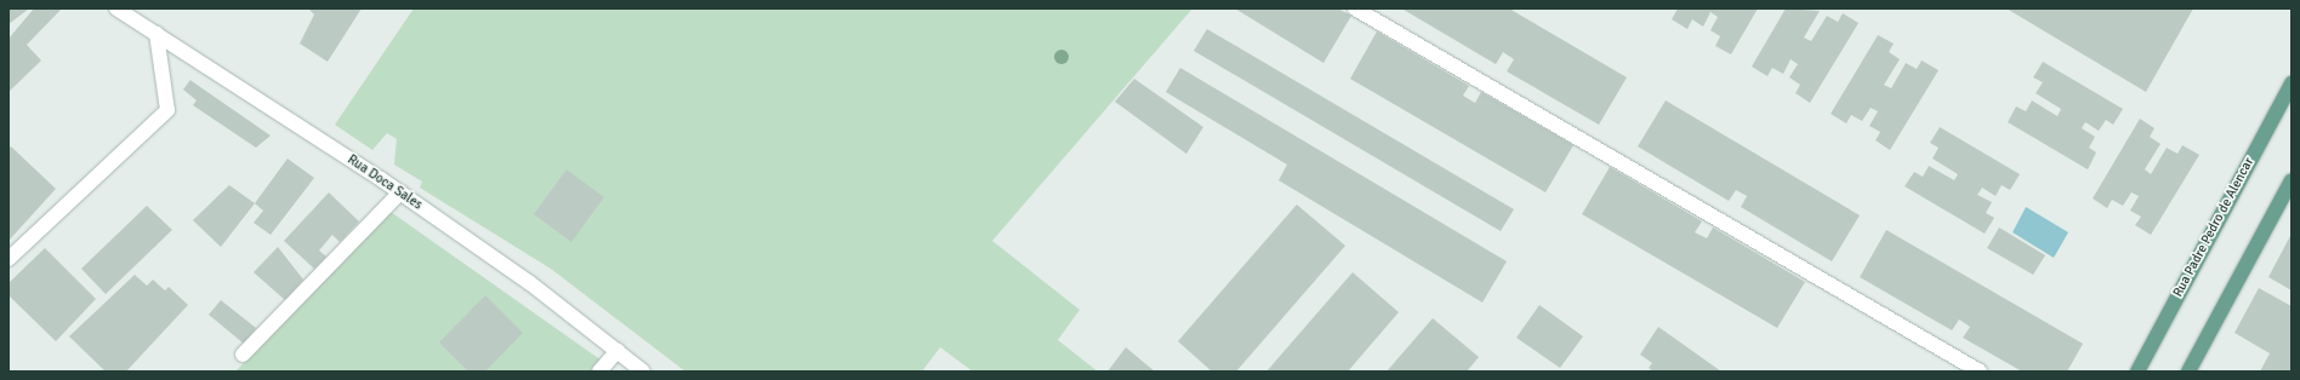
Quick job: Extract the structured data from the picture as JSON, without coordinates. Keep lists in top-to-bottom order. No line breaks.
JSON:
{"streets":{"main road":["Rua Padre Pedro de Alencar"],"street":["Rua Doca Sales"]}}
